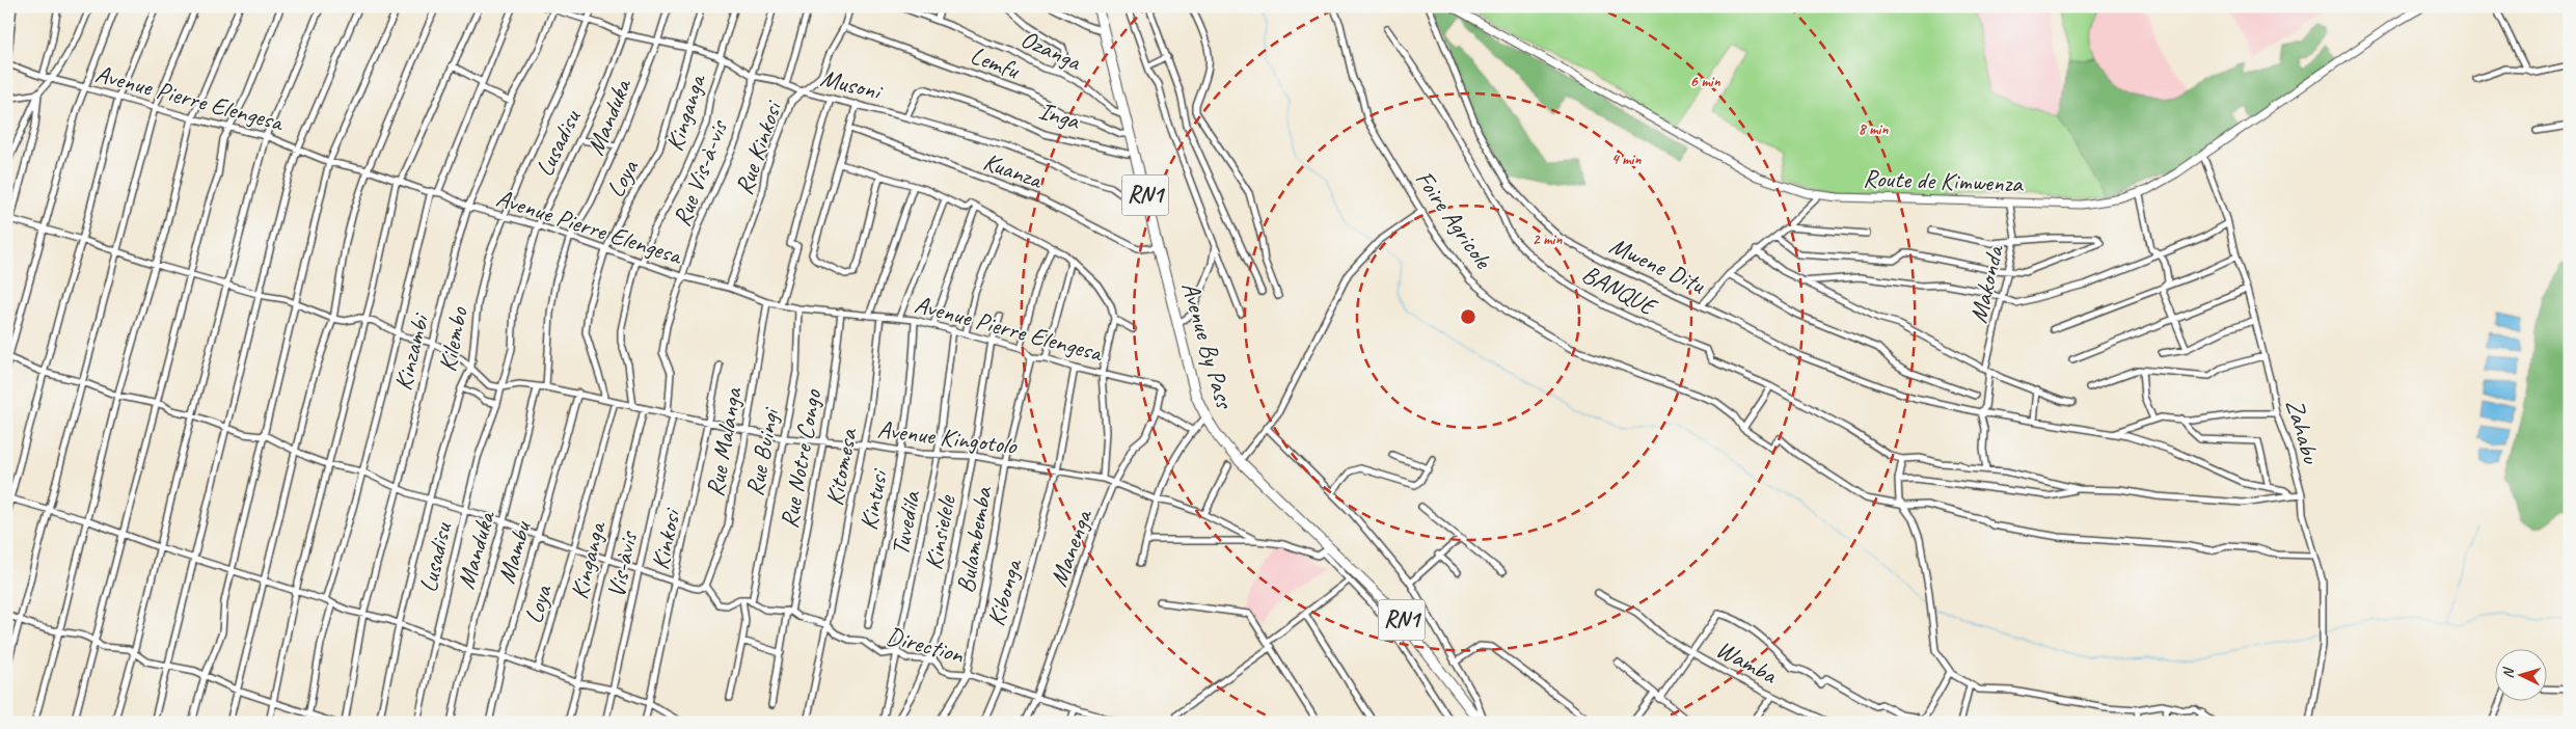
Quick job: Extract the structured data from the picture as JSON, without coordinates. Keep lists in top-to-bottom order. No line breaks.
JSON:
{"streets":{"highway":["RN1","Avenue By Pass"],"street":["Ozanga","Lemfu","Musoni","Avenue Pierre Elengesa","Kinganga","Inga","Manduka","Lusadisu","Rue Kinkosi","Kuanza","Rue Vis-à-vis","Loya","Route de Kimwenza","Foire Agricole","Mwene Ditu","Makonda","BANQUE","Kilembo","Kinzambi","Zahabu","Avenue Kingotolo","Rue Malanga","Rue Buingi","Rue Notre Congo","Kitomesa","Kintusi","Tuvedila","Kinsielele","Kinkosi","Bulambemba","Manenga","Mambu","Vis-àvis","Kibonga","Direction","Wamba"]},"crossings":[["Ozanga","Avenue By Pass"],["Lemfu","Rue Kinkosi"],["Lemfu","Avenue By Pass"],["Musoni","Kinganga"],["Musoni","Inga"],["Musoni","Manduka"],["Musoni","Lusadisu"],["Musoni","Rue Kinkosi"],["Musoni","Rue Vis-à-vis"],["Musoni","Loya"],["Musoni","Kilembo"],["Musoni","Avenue By Pass"],["Musoni","Kinzambi"],["Avenue Pierre Elengesa","Kinganga"],["Avenue Pierre Elengesa","Manduka"],["Avenue Pierre Elengesa","Lusadisu"],["Avenue Pierre Elengesa","Rue Kinkosi"],["Avenue Pierre Elengesa","Rue Vis-à-vis"],["Avenue Pierre Elengesa","Loya"],["Avenue Pierre Elengesa","Kilembo"],["Avenue Pierre Elengesa","Kinzambi"],["Avenue Pierre Elengesa","Rue Malanga"],["Avenue Pierre Elengesa","Rue Buingi"],["Avenue Pierre Elengesa","Rue Notre Congo"],["Avenue Pierre Elengesa","Kitomesa"],["Avenue Pierre Elengesa","Kintusi"],["Avenue Pierre Elengesa","Tuvedila"],["Avenue Pierre Elengesa","Kinsielele"],["Avenue Pierre Elengesa","Bulambemba"],["Avenue Pierre Elengesa","Manenga"],["Avenue Pierre Elengesa","Kibonga"],["Kinganga","Avenue Kingotolo"],["Manduka","Avenue Kingotolo"],["Lusadisu","Avenue Kingotolo"],["Kuanza","Avenue By Pass"],["Rue Vis-à-vis","Avenue Kingotolo"],["Rue Vis-à-vis","Vis-àvis"],["Loya","Avenue Kingotolo"],["Route de Kimwenza","Zahabu"],["Mwene Ditu","Makonda"],["Avenue By Pass","Avenue Kingotolo"],["Avenue Kingotolo","Rue Malanga"],["Avenue Kingotolo","Rue Buingi"],["Avenue Kingotolo","Rue Notre Congo"],["Avenue Kingotolo","Kitomesa"],["Avenue Kingotolo","Kintusi"],["Avenue Kingotolo","Tuvedila"],["Avenue Kingotolo","Kinsielele"],["Avenue Kingotolo","Kinkosi"],["Avenue Kingotolo","Bulambemba"],["Avenue Kingotolo","Manenga"],["Avenue Kingotolo","Mambu"],["Avenue Kingotolo","Vis-àvis"],["Avenue Kingotolo","Kibonga"],["Rue Malanga","Direction"],["Rue Buingi","Direction"],["Rue Notre Congo","Direction"],["Kitomesa","Direction"],["Tuvedila","Direction"],["Kinsielele","Direction"],["Bulambemba","Direction"],["Manenga","Direction"],["Kibonga","Direction"]],"north":"left","rings":["6 min","8 min","4 min","2 min"]}
